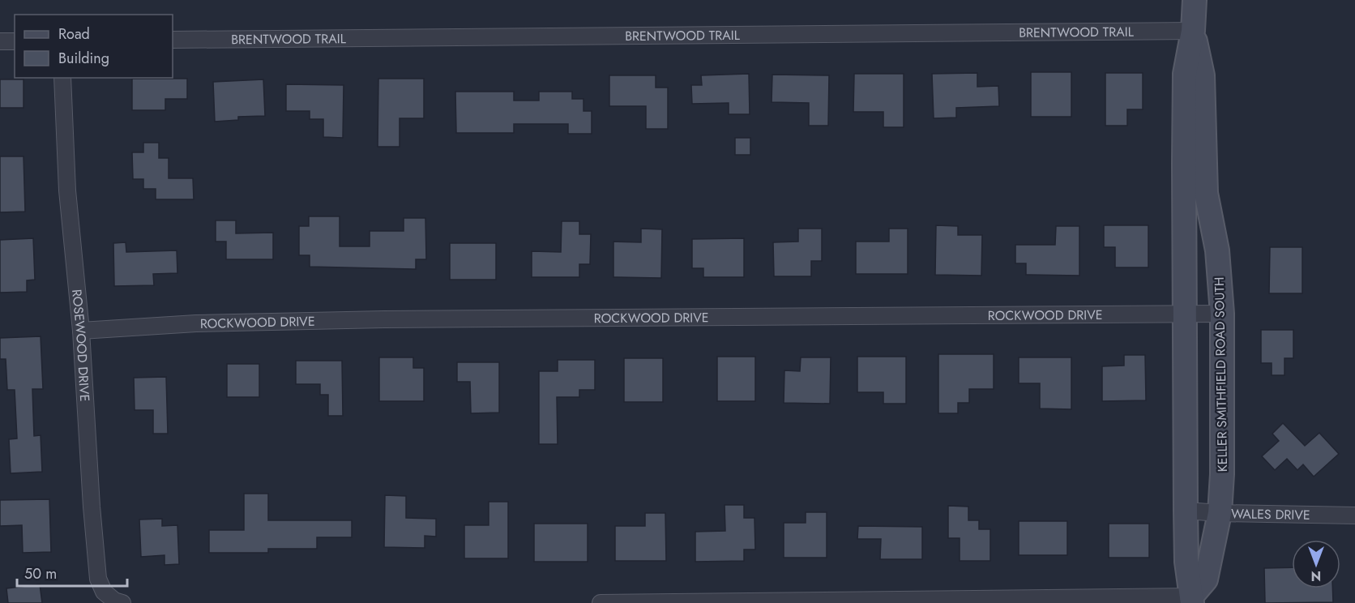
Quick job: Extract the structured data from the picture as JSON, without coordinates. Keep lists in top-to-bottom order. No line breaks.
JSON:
{"streets":{"main road":["KELLER SMITHFIELD ROAD SOUTH"],"street":["BRENTWOOD TRAIL","ROCKWOOD DRIVE","ROSEWOOD DRIVE","WALES DRIVE"]},"crossings":[["BRENTWOOD TRAIL","KELLER SMITHFIELD ROAD SOUTH"],["ROCKWOOD DRIVE","ROSEWOOD DRIVE"],["ROCKWOOD DRIVE","KELLER SMITHFIELD ROAD SOUTH"],["KELLER SMITHFIELD ROAD SOUTH","WALES DRIVE"]],"legend":["Road","Building"],"scale_bar":"50 m","north":"bottom"}
